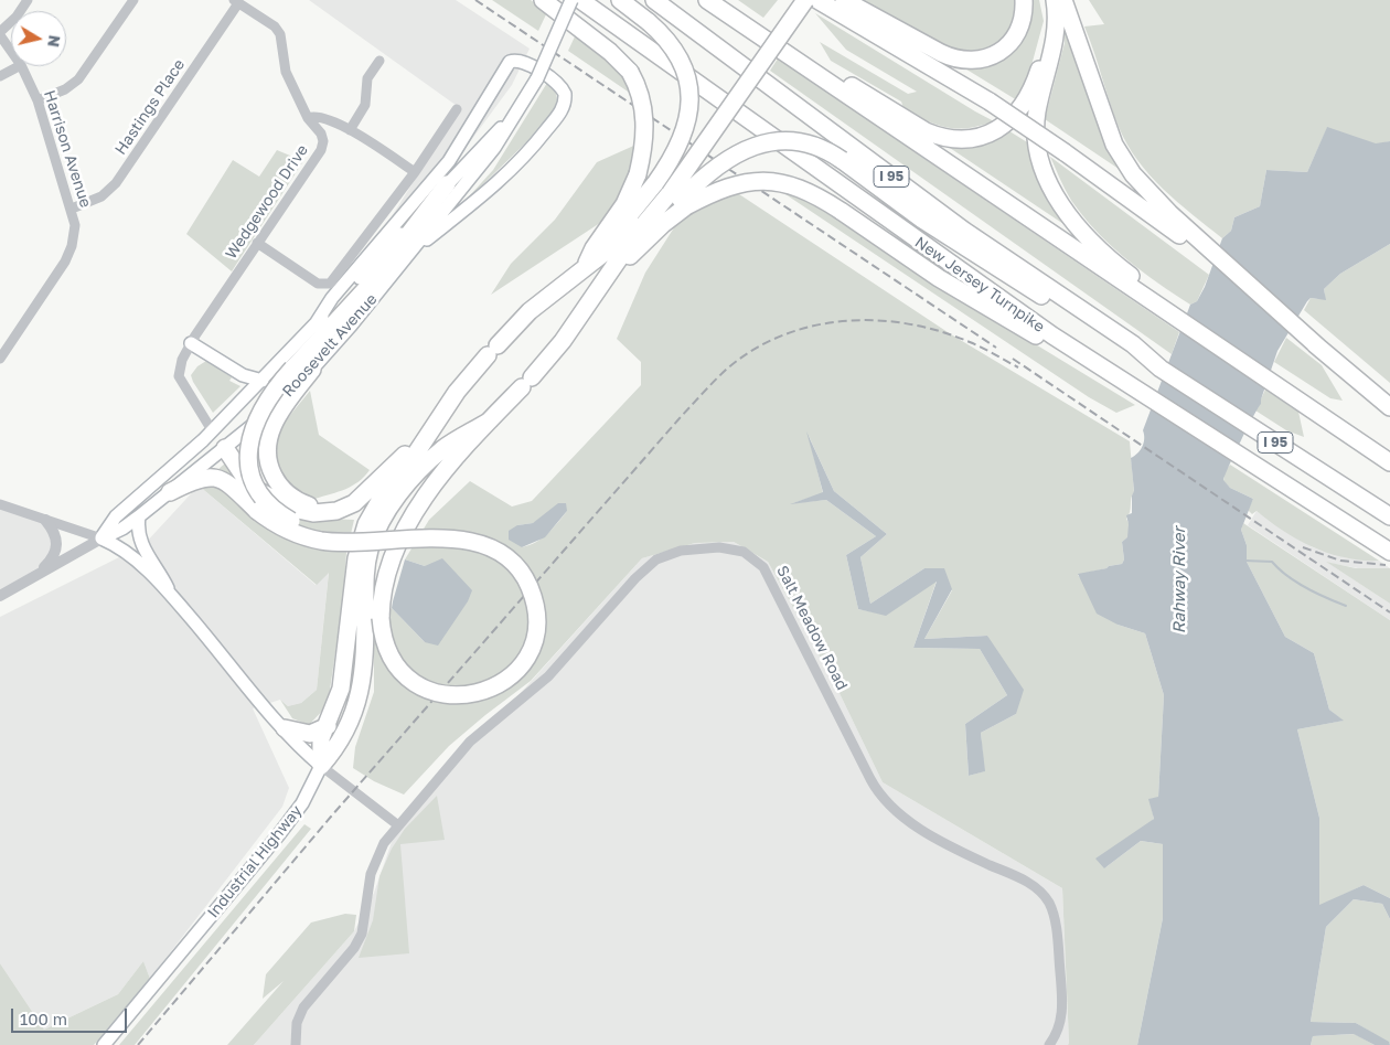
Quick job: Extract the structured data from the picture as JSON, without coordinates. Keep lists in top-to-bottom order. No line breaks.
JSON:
{"streets":{"highway":["I 95","New Jersey Turnpike"],"main road":["Roosevelt Avenue","Industrial Highway"],"street":["Hastings Place","Harrison Avenue","Wedgewood Drive","Salt Meadow Road"]},"crossings":[["Hastings Place","Harrison Avenue"],["Hastings Place","Wedgewood Drive"],["I 95","New Jersey Turnpike"],["Wedgewood Drive","Roosevelt Avenue"]],"water":["Rahway River"],"scale_bar":"100 m","north":"right"}
